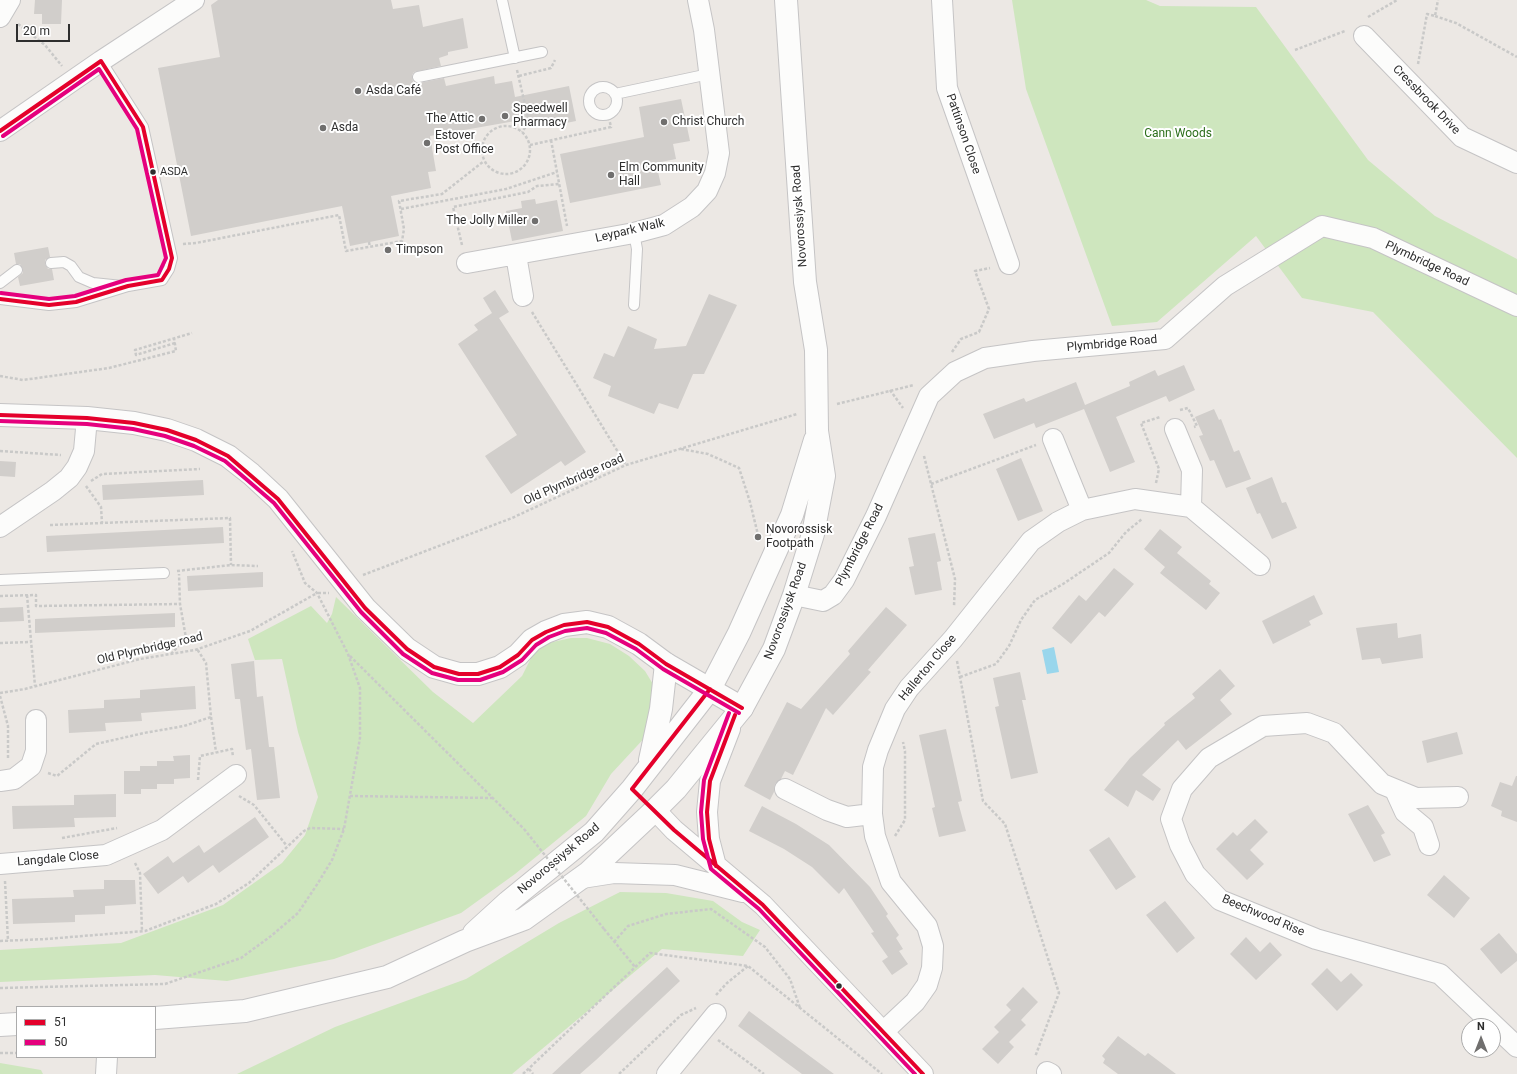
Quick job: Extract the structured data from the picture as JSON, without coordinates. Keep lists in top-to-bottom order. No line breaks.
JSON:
{"streets":{"main road":["Novorossiysk Road"],"street":["Cressbrook Drive","Pattinson Close","Leypark Walk","Plymbridge Road","Hallerton Close","Langdale Close","Beechwood Rise"],"path":["Old Plymbridge road"]},"crossings":[["Novorossiysk Road","Plymbridge Road"]],"parks":["Cann Woods"],"places":["Asda Café","Speedwell Pharmacy","The Attic","Christ Church","Asda","Estover Post Office","ASDA","Elm Community Hall","The Jolly Miller","Timpson","Novorossisk Footpath"],"lines":["transit line 51","transit line 50"],"legend":["51","50"],"scale_bar":"20 m","north":"top"}
